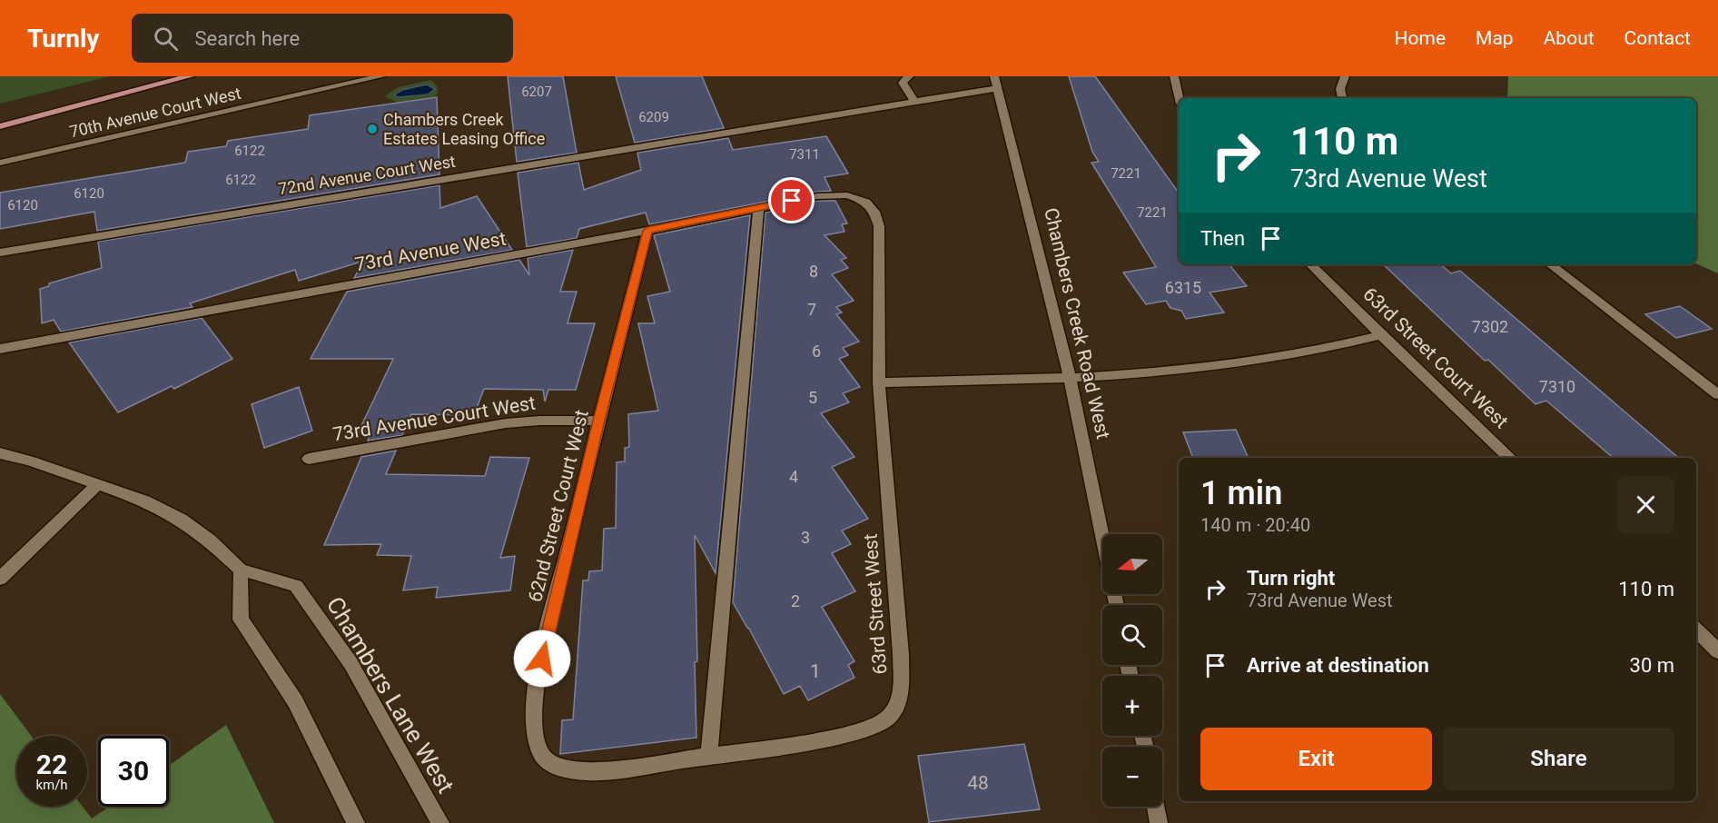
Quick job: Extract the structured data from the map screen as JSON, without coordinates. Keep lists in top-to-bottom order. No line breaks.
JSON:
{"streets":{"street":["70th Avenue Court West","72nd Avenue Court West","73rd Avenue West","Chambers Creek Road West","63rd Street Court West","73rd Avenue Court West","62nd Street Court West","63rd Street West","Chambers Lane West"]},"crossings":[["72nd Avenue Court West","Chambers Creek Road West"],["73rd Avenue West","62nd Street Court West"],["73rd Avenue West","63rd Street West"],["73rd Avenue Court West","62nd Street Court West"],["62nd Street Court West","63rd Street West"]],"places":["Chambers Creek Estates Leasing Office"],"house_numbers":["6207","6209","6122","7311","7221","6122","6120","6120","7221","8","6315","7","7302","6","7310","5","4","3","2","1","48"],"north":"left","page":{"header":"Turnly","search":"Search here","nav":["Home","Map","About","Contact"],"turn":["110 m","73rd Avenue West"],"then":"Then","heading":["1 min","140 m · 20:40"],"map_buttons":["+","−"],"list":[{"name":"Turn right","note":"73rd Avenue West","value":"110 m"},{"name":"Arrive at destination","value":"30 m"}],"buttons":["Exit","Share"],"speed":"22 km/h","limit":"30"}}
